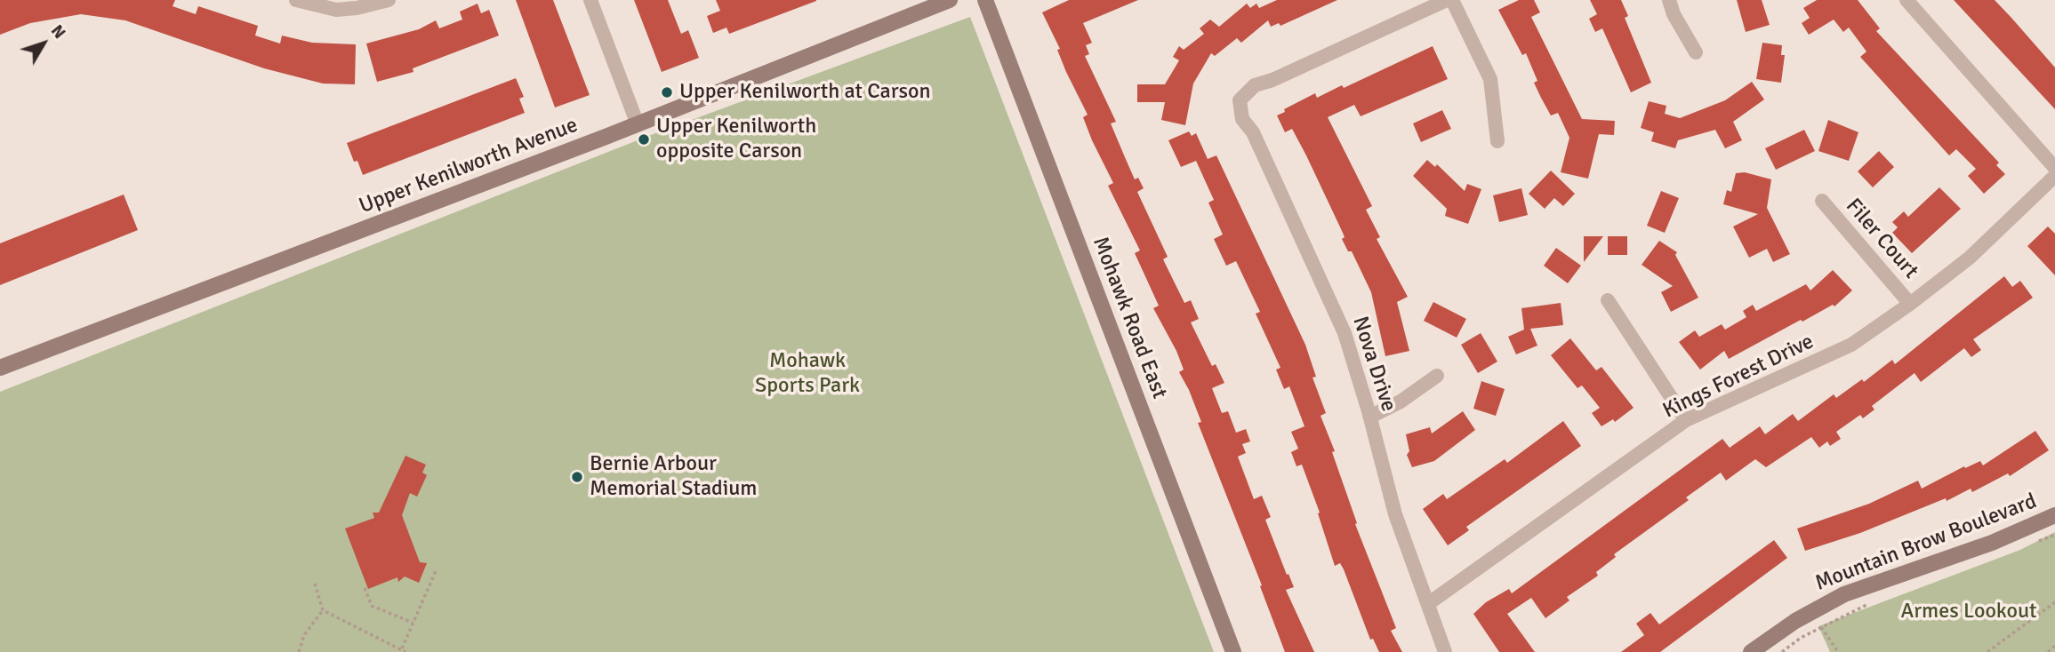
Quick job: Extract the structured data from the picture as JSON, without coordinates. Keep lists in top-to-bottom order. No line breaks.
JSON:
{"streets":{"main road":["Upper Kenilworth Avenue","Mohawk Road East","Mountain Brow Boulevard"],"street":["Filer Court","Nova Drive","Kings Forest Drive"]},"crossings":[["Filer Court","Kings Forest Drive"],["Nova Drive","Kings Forest Drive"]],"parks":["Mohawk Sports Park","Armes Lookout"],"places":["Upper Kenilworth at Carson","Upper Kenilworth opposite Carson","Bernie Arbour Memorial Stadium"],"north":"top right"}
